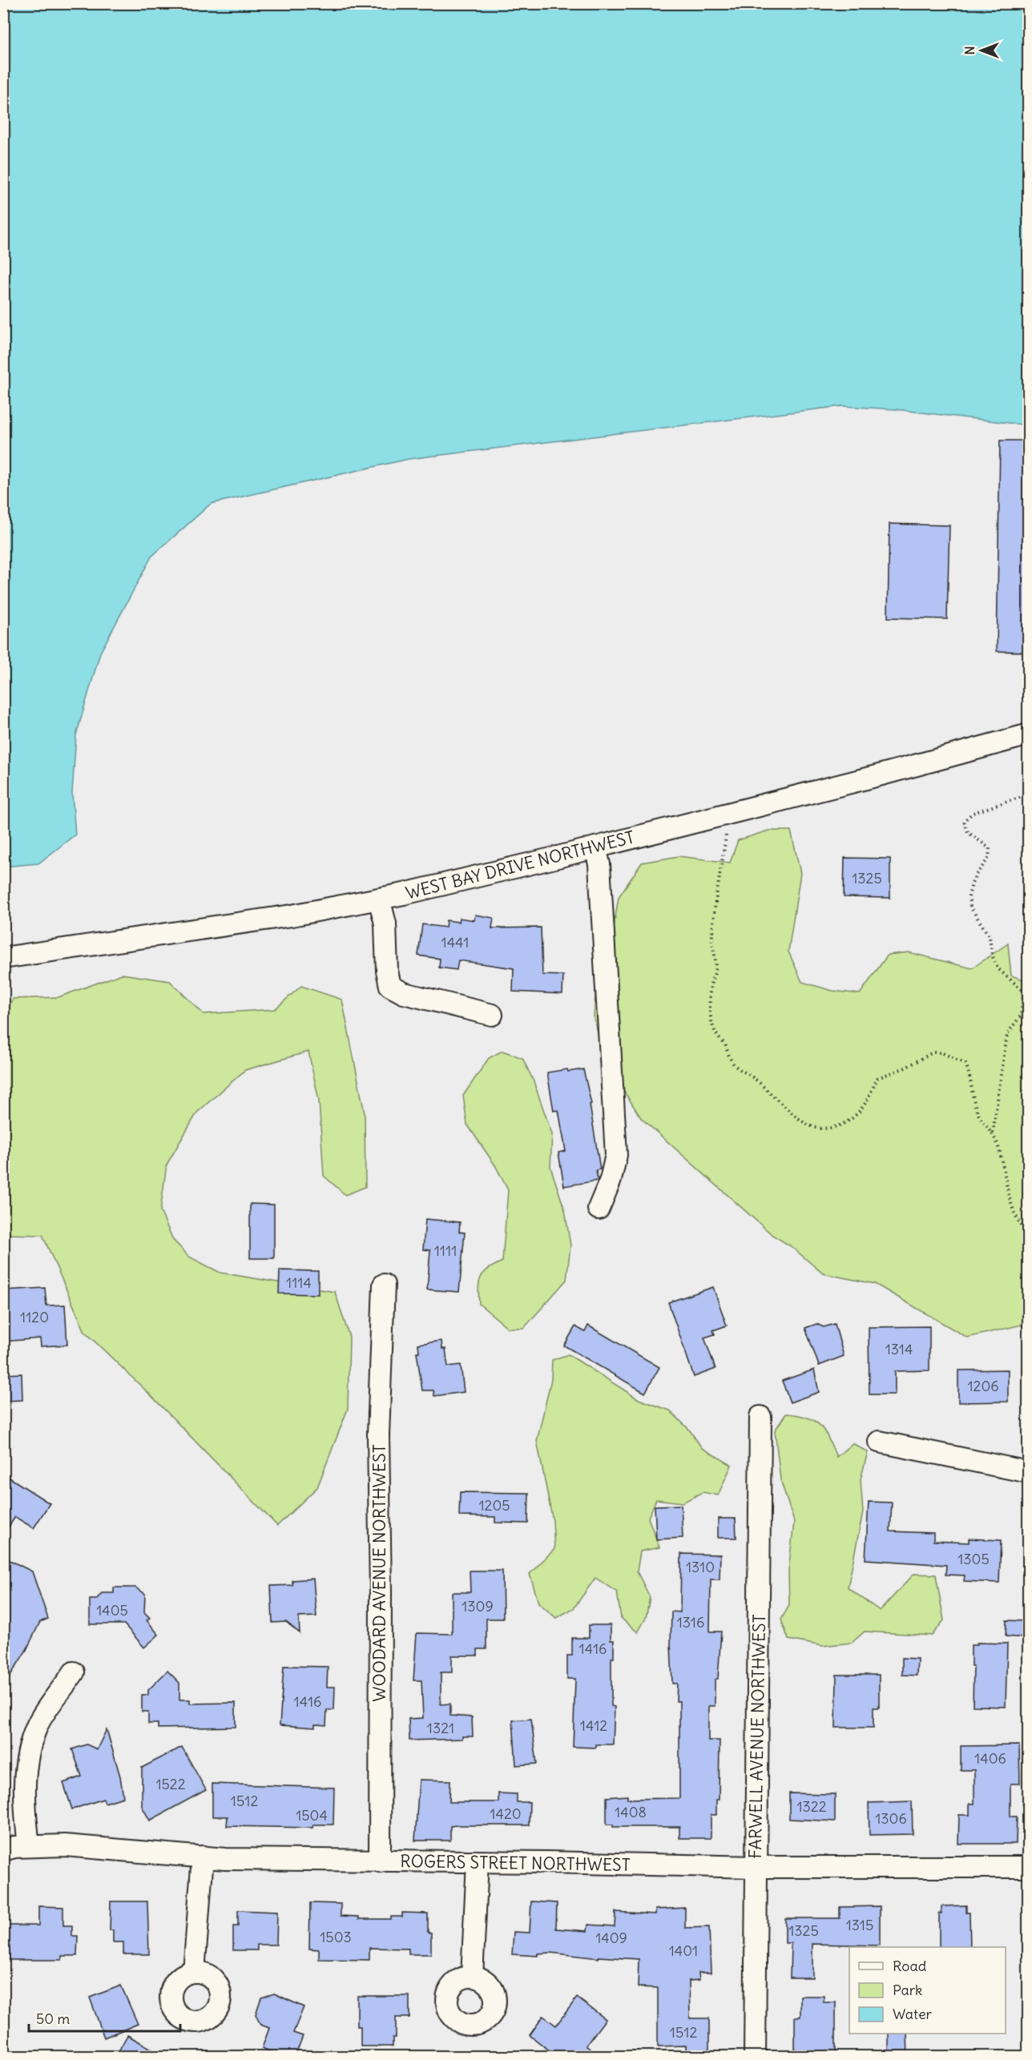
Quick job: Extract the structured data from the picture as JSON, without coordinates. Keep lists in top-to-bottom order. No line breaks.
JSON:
{"streets":{"street":["WEST BAY DRIVE NORTHWEST","WOODARD AVENUE NORTHWEST","FARWELL AVENUE NORTHWEST","ROGERS STREET NORTHWEST"]},"crossings":[["WOODARD AVENUE NORTHWEST","ROGERS STREET NORTHWEST"],["FARWELL AVENUE NORTHWEST","ROGERS STREET NORTHWEST"]],"house_numbers":["1325","1441","1111","1114","1120","1314","1206","1205","1305","1310","1309","1405","1316","1416","1416","1412","1321","1406","1522","1512","1322","1408","1420","1504","1306","1315","1325","1503","1409","1401","1512"],"legend":["Road","Park","Water"],"scale_bar":"50 m","north":"left"}
